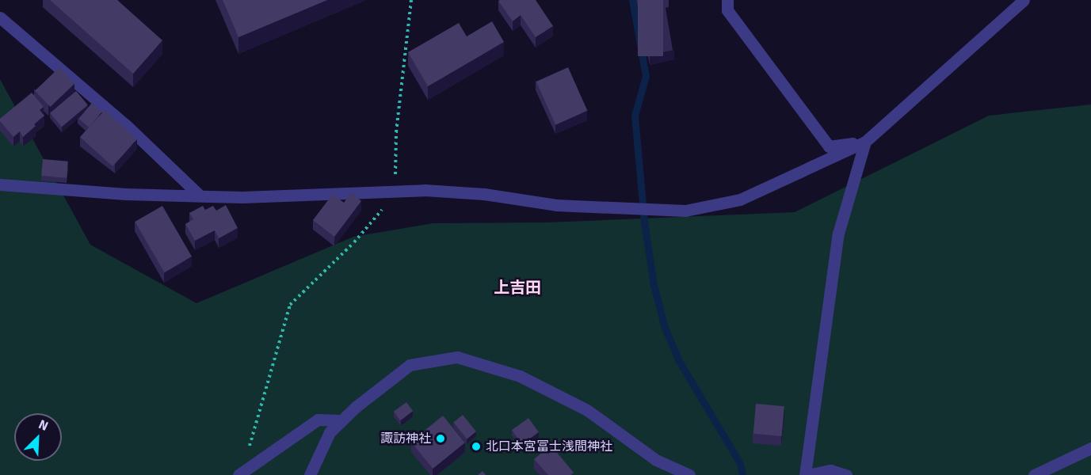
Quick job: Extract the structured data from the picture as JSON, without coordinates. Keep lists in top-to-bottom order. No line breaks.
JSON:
{"districts":["上吉田"],"places":["諏訪神社","北口本宮冨士浅間神社"],"north":"top right"}
